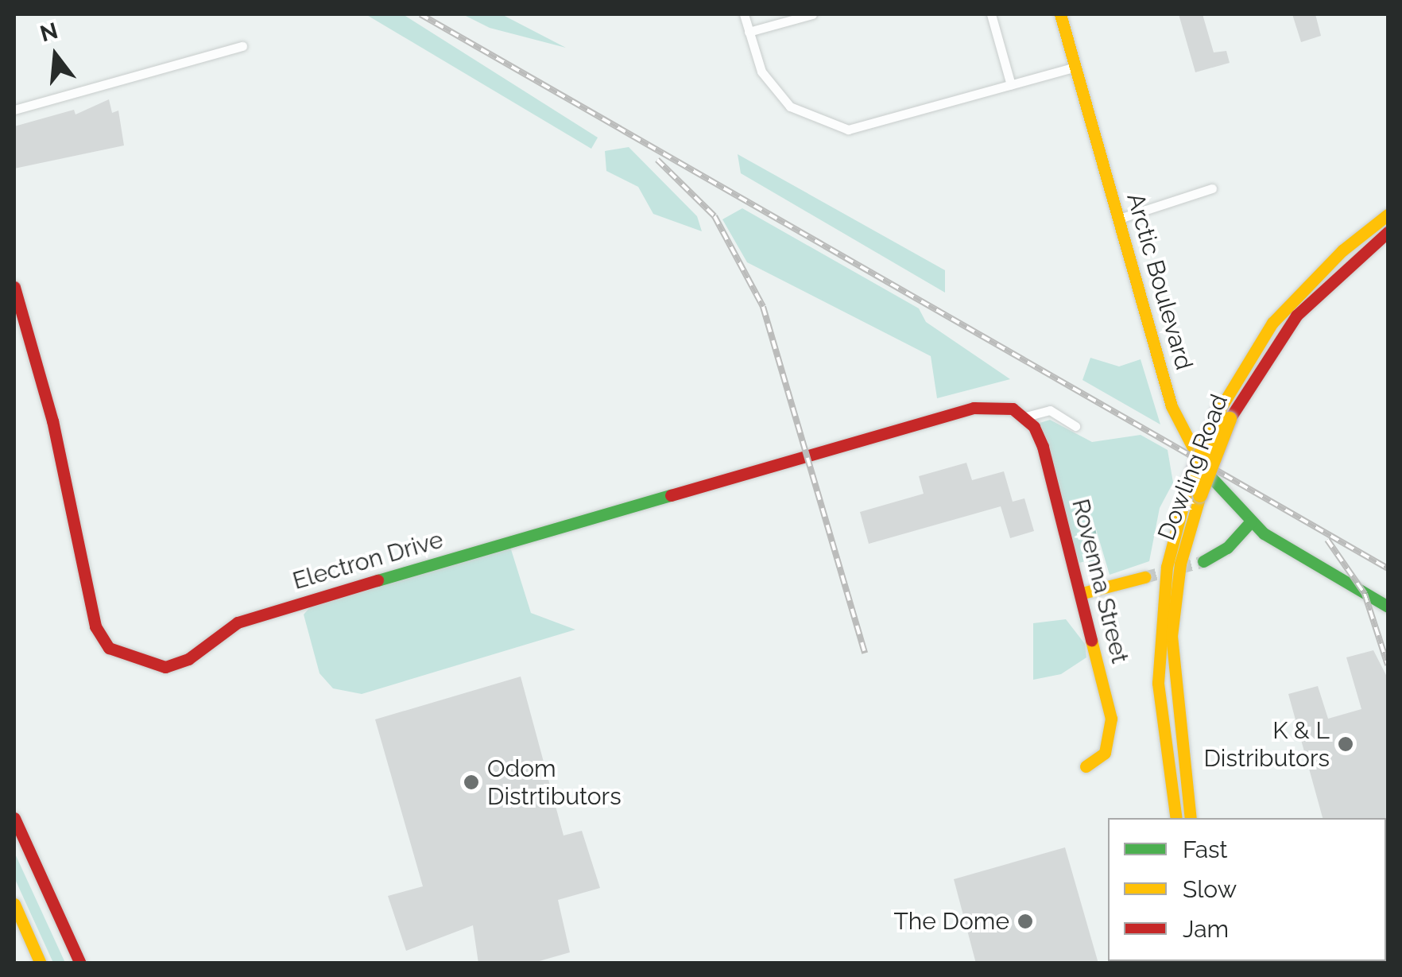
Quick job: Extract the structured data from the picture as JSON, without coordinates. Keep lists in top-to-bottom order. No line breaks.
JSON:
{"streets":{"main road":["Arctic Boulevard","Dowling Road","Electron Drive","Rovenna Street"]},"crossings":[["Electron Drive","Rovenna Street"]],"places":["K & L Distributors","Odom Distrtibutors","The Dome"],"legend":["Fast","Slow","Jam"],"north":"top"}
